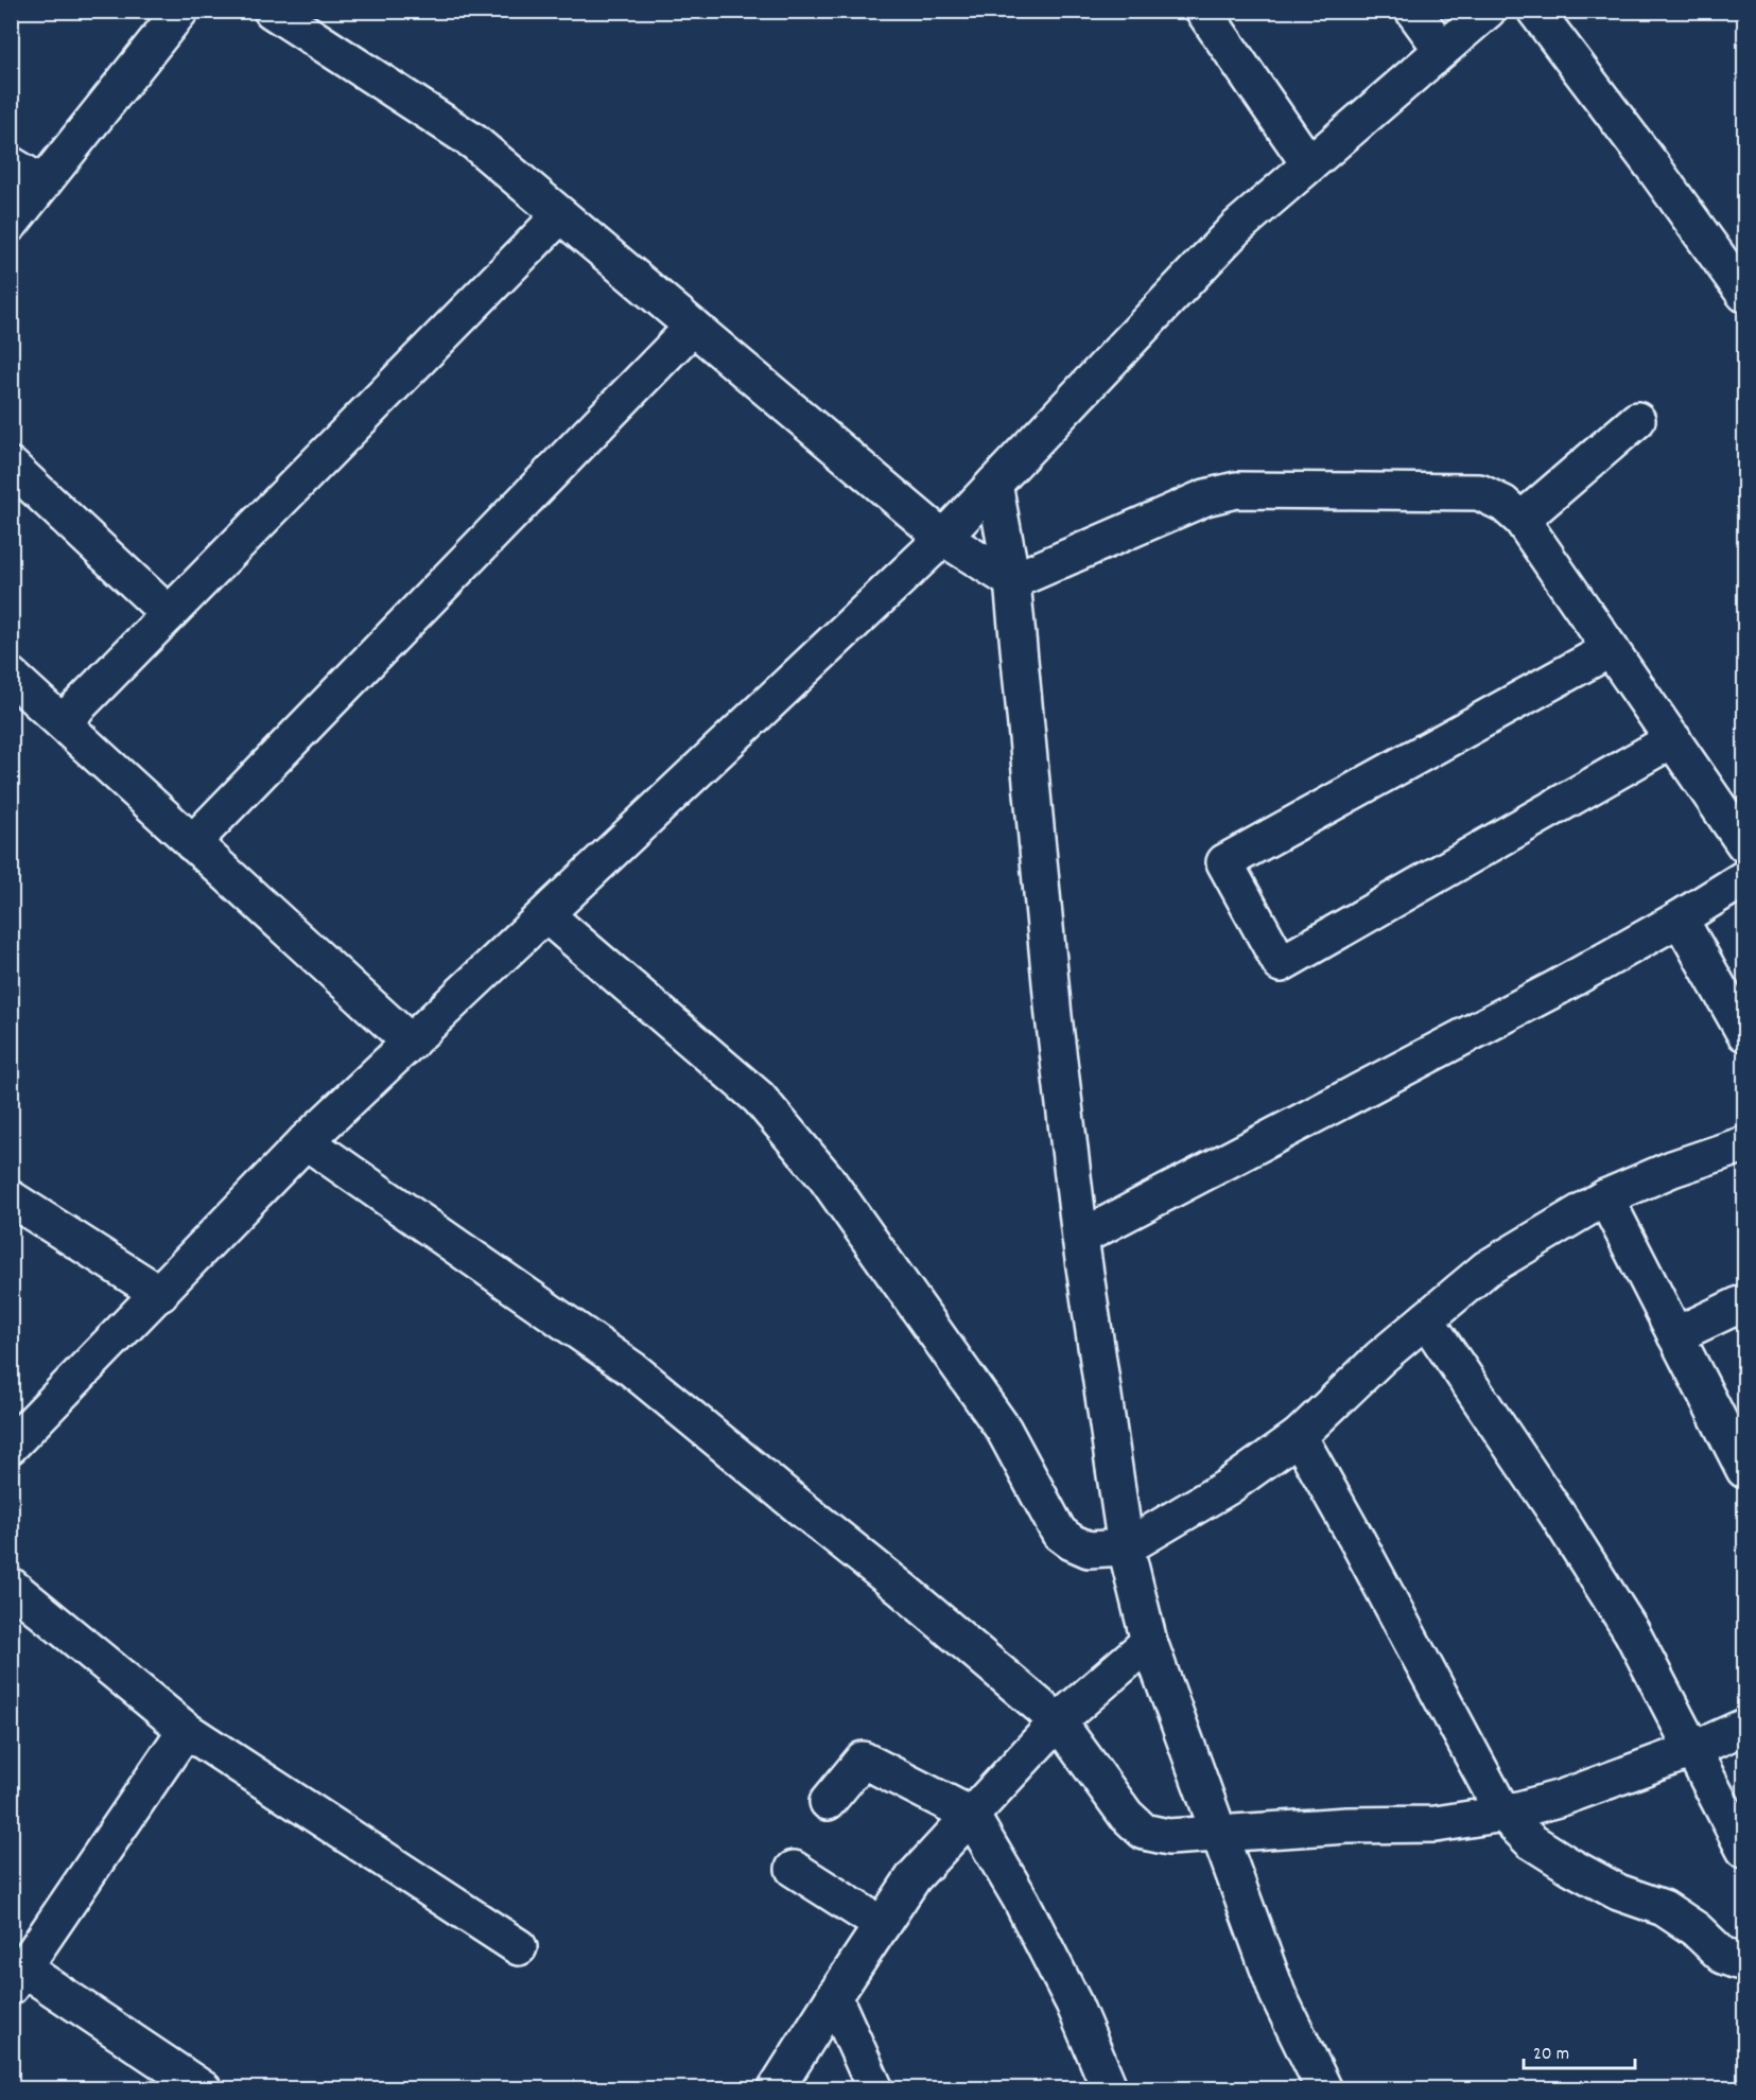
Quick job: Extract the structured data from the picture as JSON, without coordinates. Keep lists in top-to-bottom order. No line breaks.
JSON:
{"scale_bar":"20 m"}
